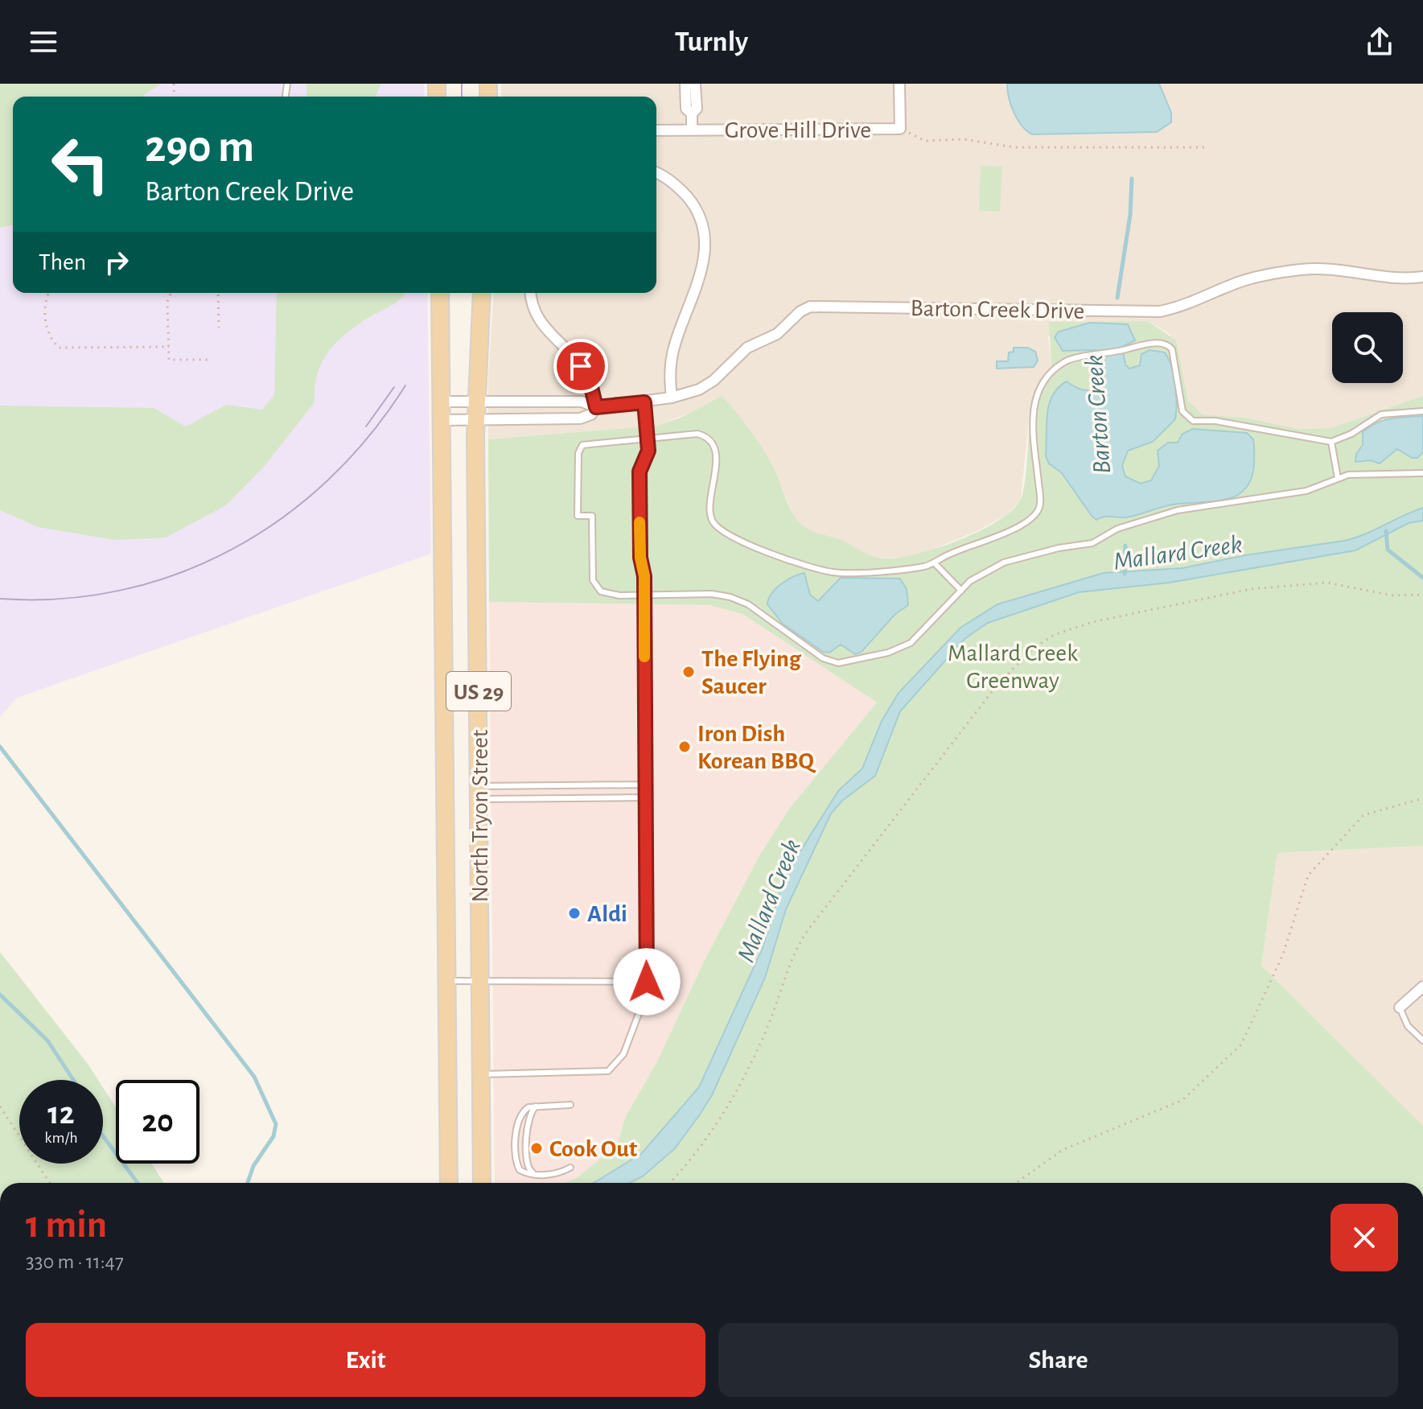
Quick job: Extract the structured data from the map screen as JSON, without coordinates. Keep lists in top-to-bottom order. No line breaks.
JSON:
{"streets":{"main road":["US 29","North Tryon Street"],"street":["Grove Hill Drive","Barton Creek Drive"]},"crossings":[["Barton Creek Drive","North Tryon Street"]],"water":["Barton Creek","Mallard Creek"],"parks":["Mallard Creek Greenway"],"places":["The Flying Saucer","Iron Dish Korean BBQ","Aldi","Cook Out"],"page":{"header":"Turnly","turn":["290 m","Barton Creek Drive"],"then":"Then","speed":"12 km/h","limit":"20","heading":["1 min","330 m · 11:47"],"buttons":["Exit","Share"]}}
